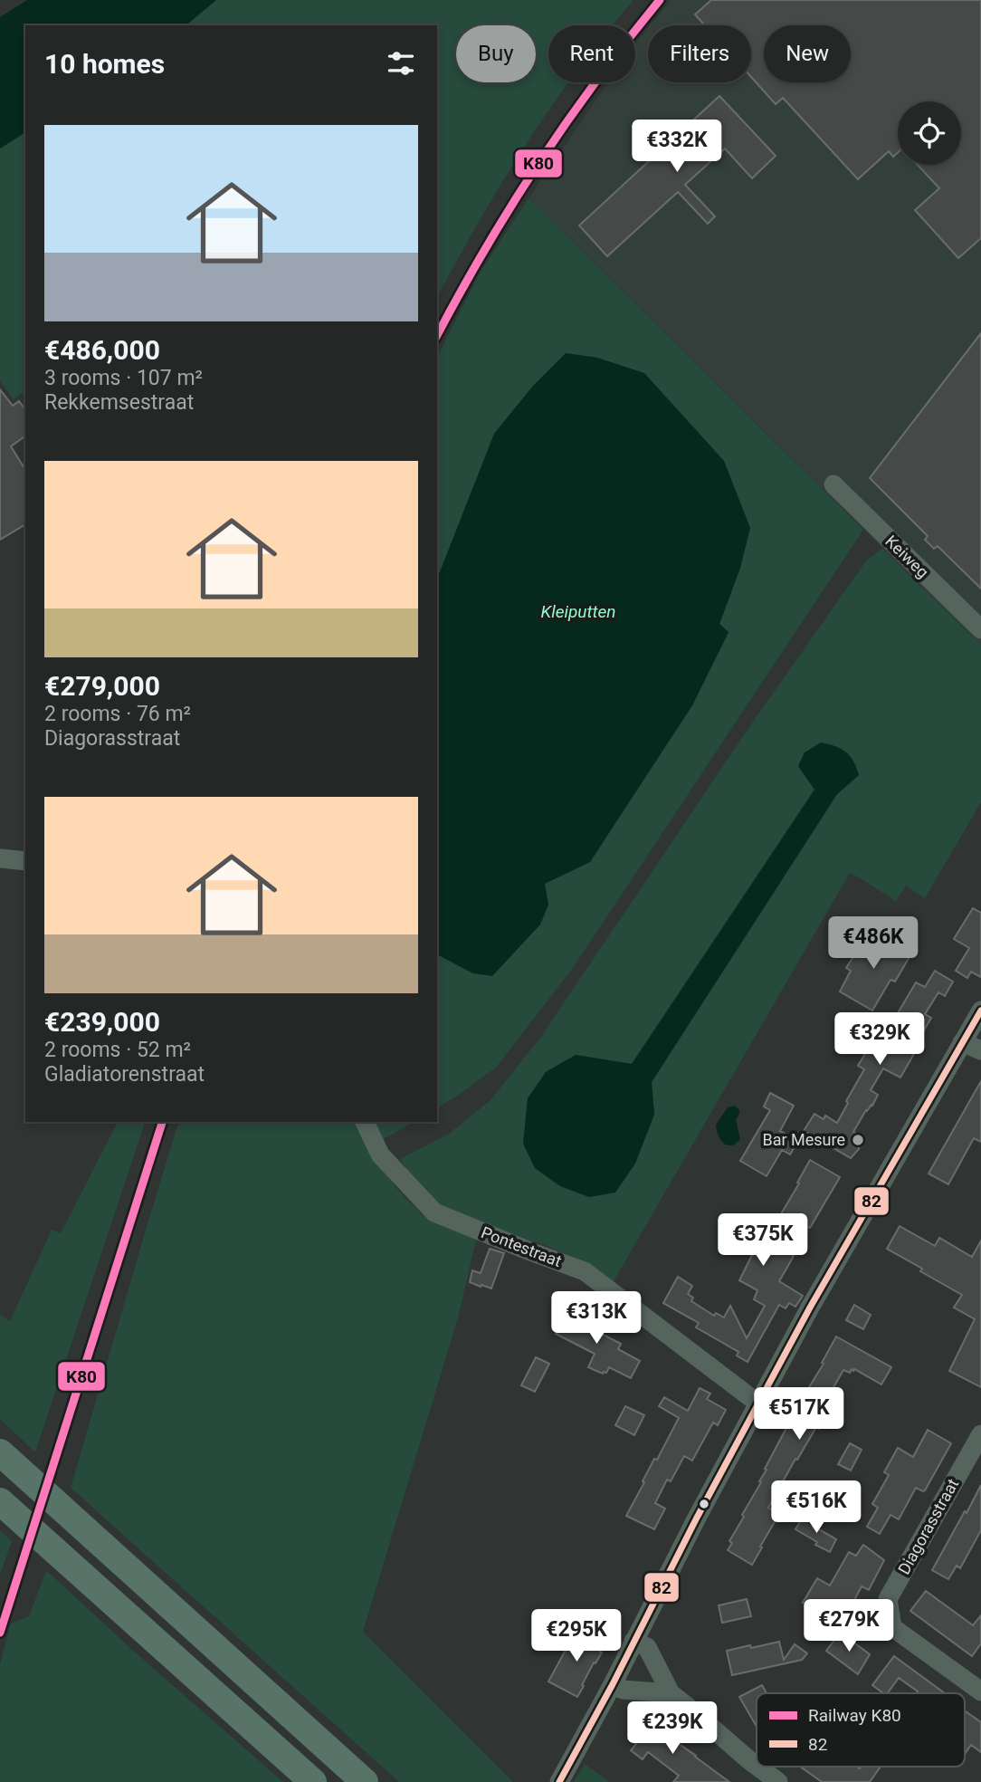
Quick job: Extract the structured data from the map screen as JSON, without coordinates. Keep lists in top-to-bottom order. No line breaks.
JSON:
{"streets":{"street":["Keiweg","Pontestraat","Diagorasstraat"]},"water":["Kleiputten"],"places":["Bar Mesure"],"lines":["rail line K80","transit line 82"],"legend":["Railway K80","82"],"page":{"chip":["Buy","Rent","Filters","New"],"heading":"10 homes","list":[{"name":"€486,000","note":"3 rooms · 107 m² · Rekkemsestraat"},{"name":"€279,000","note":"2 rooms · 76 m² · Diagorasstraat"},{"name":"€239,000","note":"2 rooms · 52 m² · Gladiatorenstraat"}],"price":["€332K","€486K","€329K","€375K","€313K","€517K","€516K","€279K","€295K","€239K"]}}
